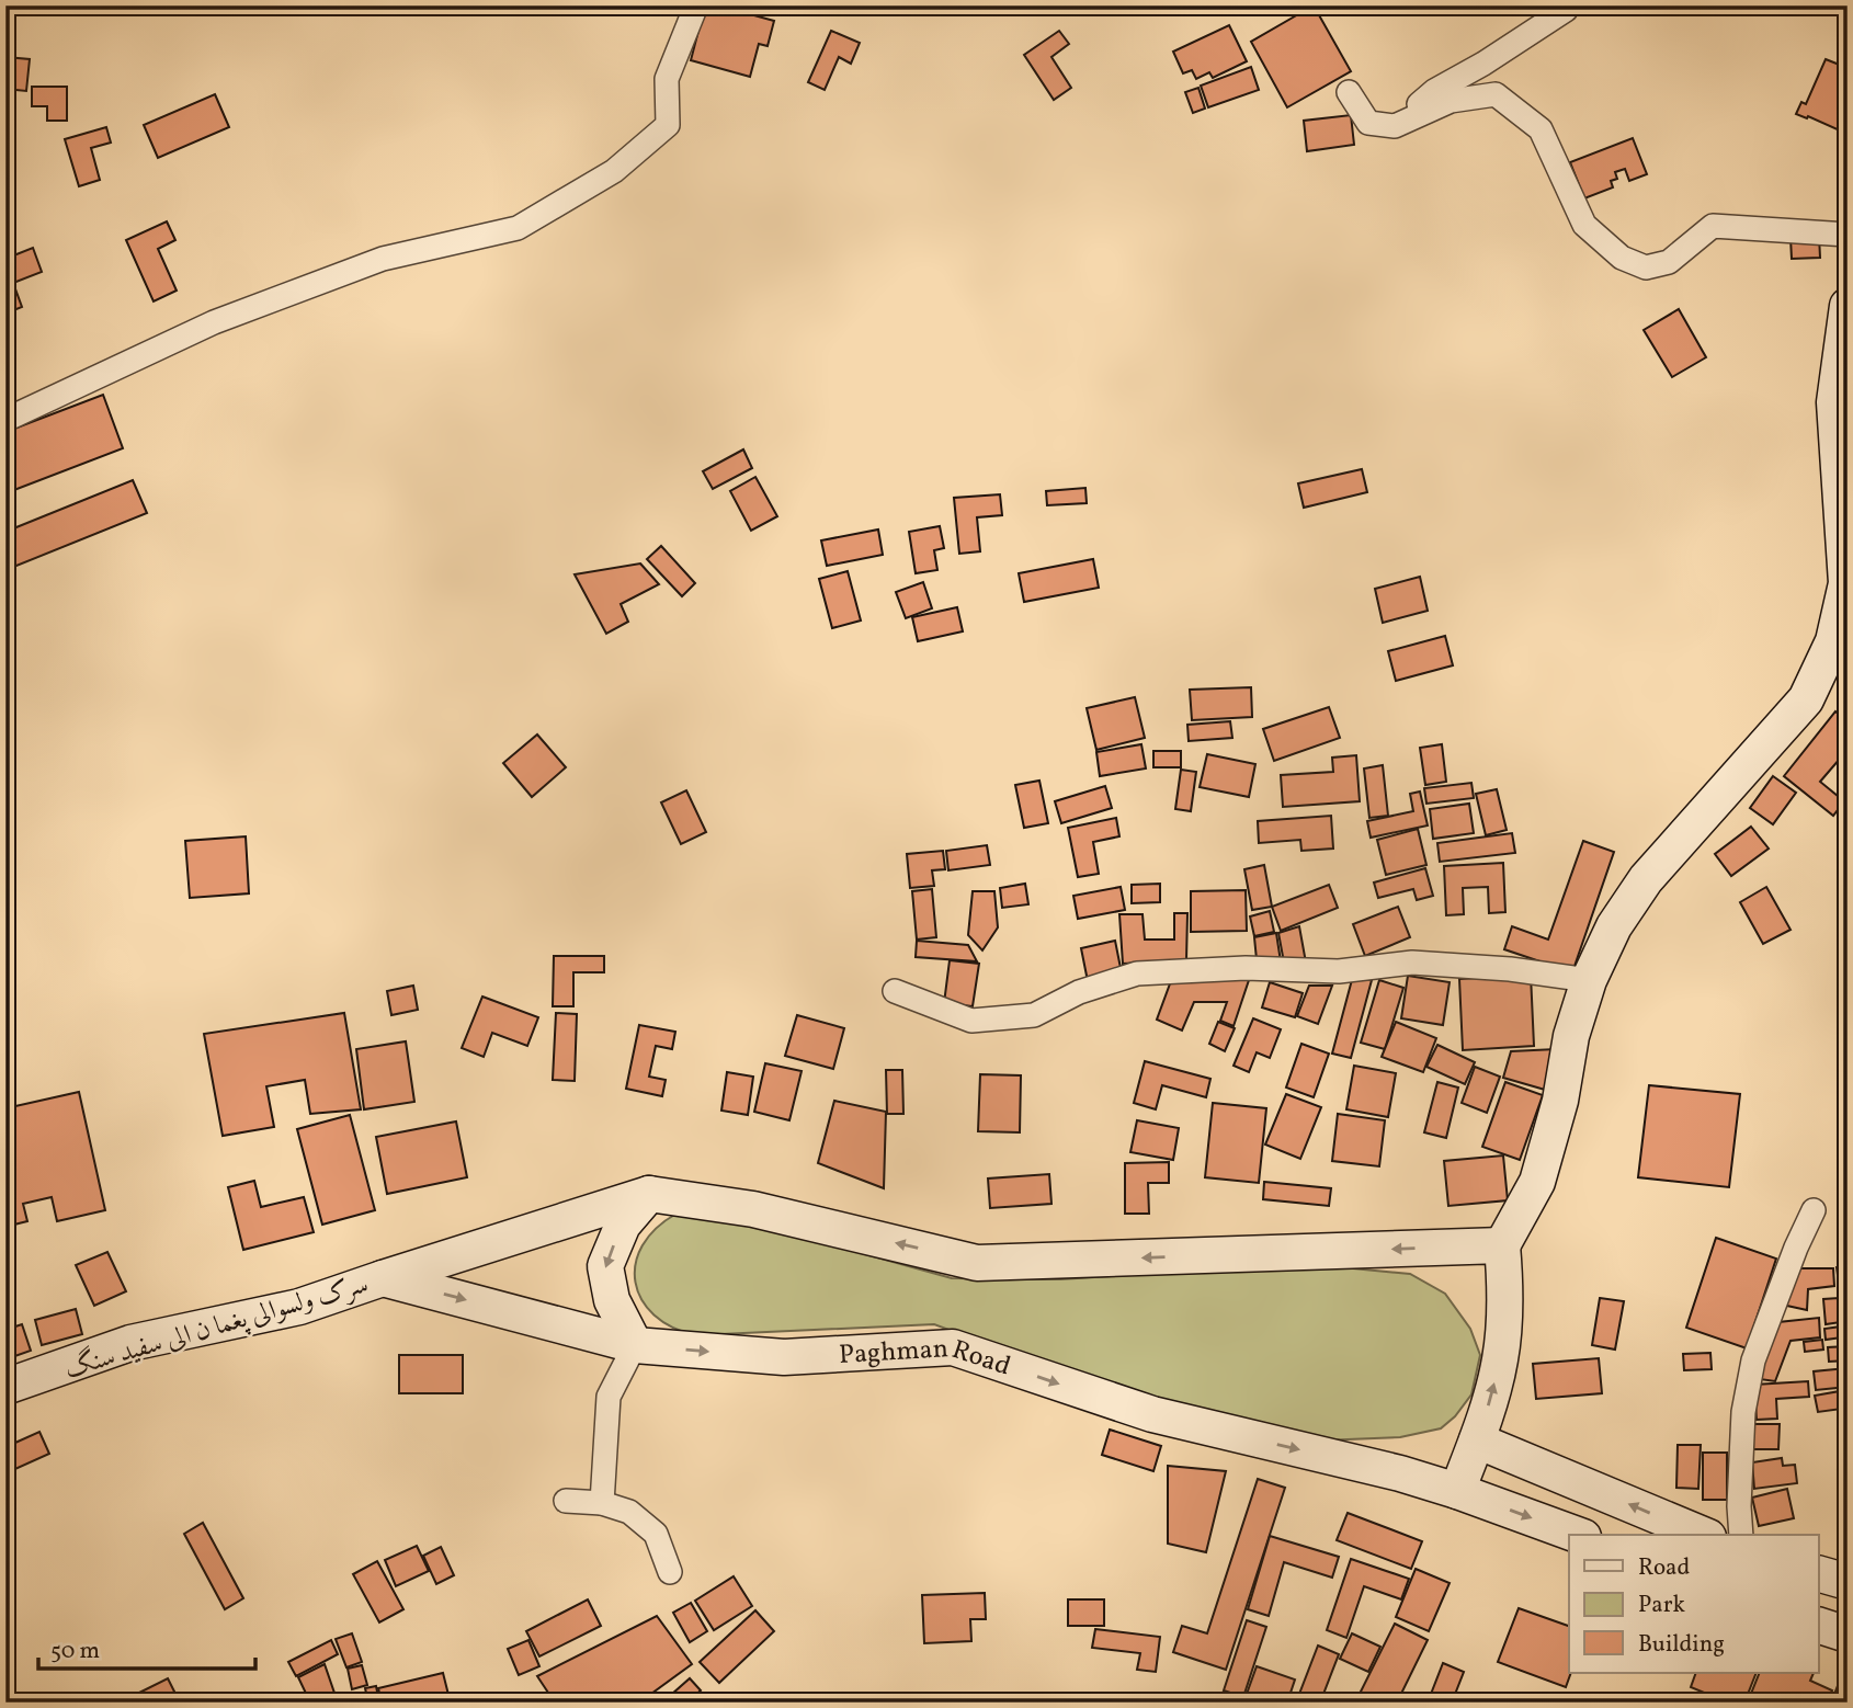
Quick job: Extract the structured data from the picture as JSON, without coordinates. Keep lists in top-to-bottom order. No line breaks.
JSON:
{"streets":{"main road":["سرک ولسوالی پغما ن الی سفید سنگ","Paghman Road"]},"crossings":[["سرک ولسوالی پغما ن الی سفید سنگ","Paghman Road"]],"legend":["Road","Park","Building"],"scale_bar":"50 m"}
